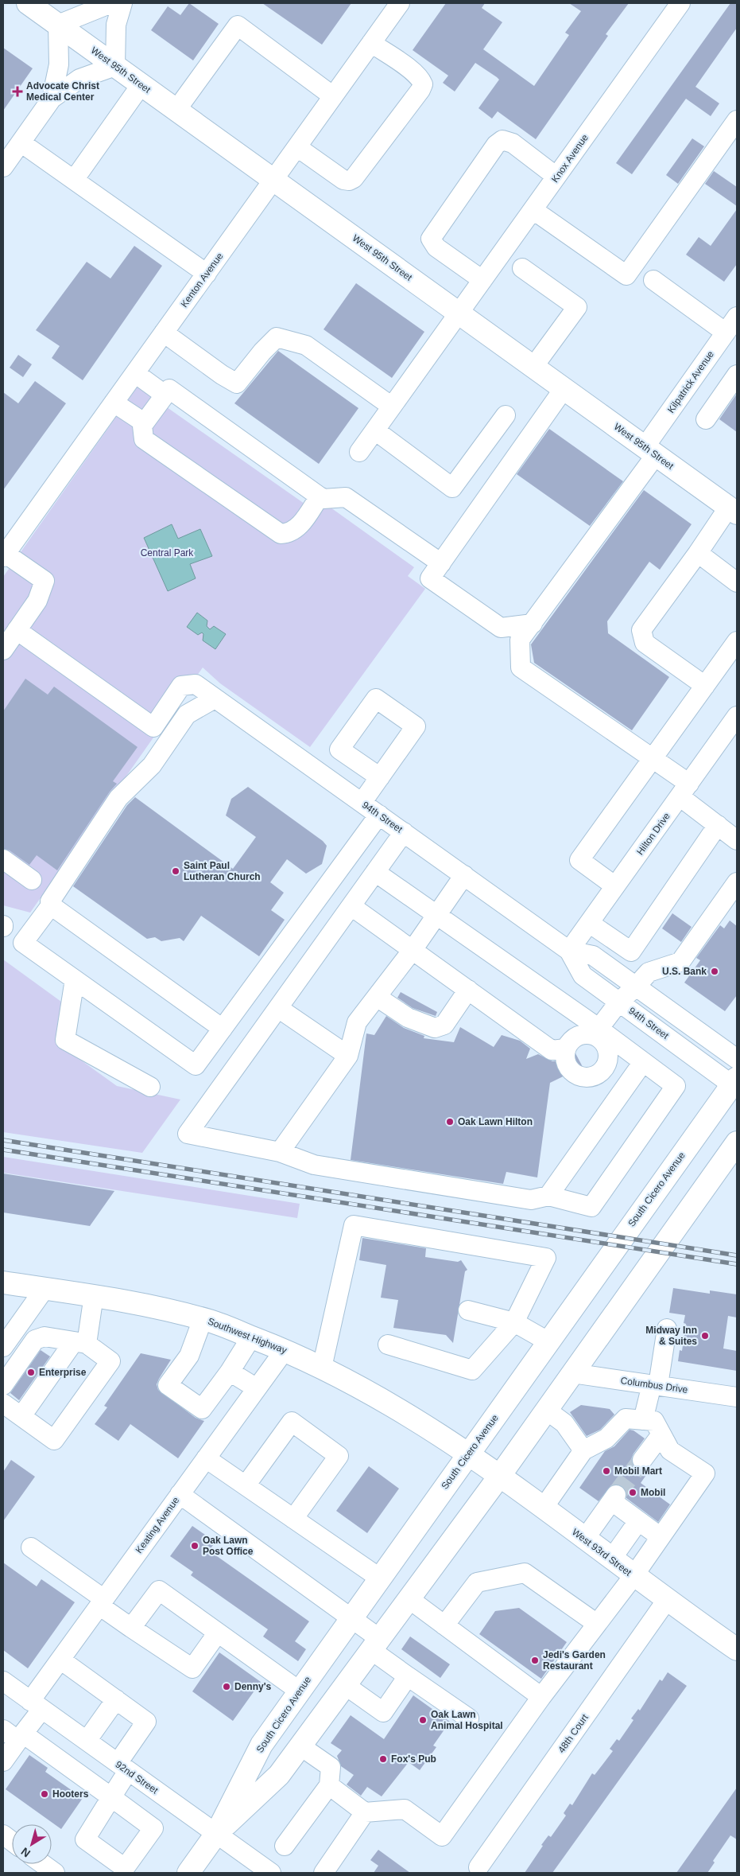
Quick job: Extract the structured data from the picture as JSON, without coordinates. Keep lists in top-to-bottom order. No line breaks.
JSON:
{"streets":{"main road":["West 95th Street","South Cicero Avenue","Southwest Highway","West 93rd Street"],"street":["Knox Avenue","Kenton Avenue","Kilpatrick Avenue","94th Street","Hilton Drive","Columbus Drive","Keating Avenue","48th Court","92nd Street"]},"crossings":[["West 95th Street","Knox Avenue"],["West 95th Street","Kenton Avenue"],["West 95th Street","Kilpatrick Avenue"],["94th Street","Hilton Drive"],["94th Street","South Cicero Avenue"],["South Cicero Avenue","Southwest Highway"],["South Cicero Avenue","Columbus Drive"],["South Cicero Avenue","West 93rd Street"],["South Cicero Avenue","92nd Street"],["Southwest Highway","Keating Avenue"],["Southwest Highway","West 93rd Street"],["Keating Avenue","92nd Street"],["West 93rd Street","48th Court"]],"parks":["Central Park"],"places":{"health":["Advocate Christ Medical Center"],"other":["Saint Paul Lutheran Church","U.S. Bank","Oak Lawn Hilton","Midway Inn & Suites","Enterprise","Mobil Mart","Mobil","Oak Lawn Post Office","Jedi's Garden Restaurant","Denny's","Oak Lawn Animal Hospital","Fox's Pub","Hooters"]},"north":"bottom left"}
